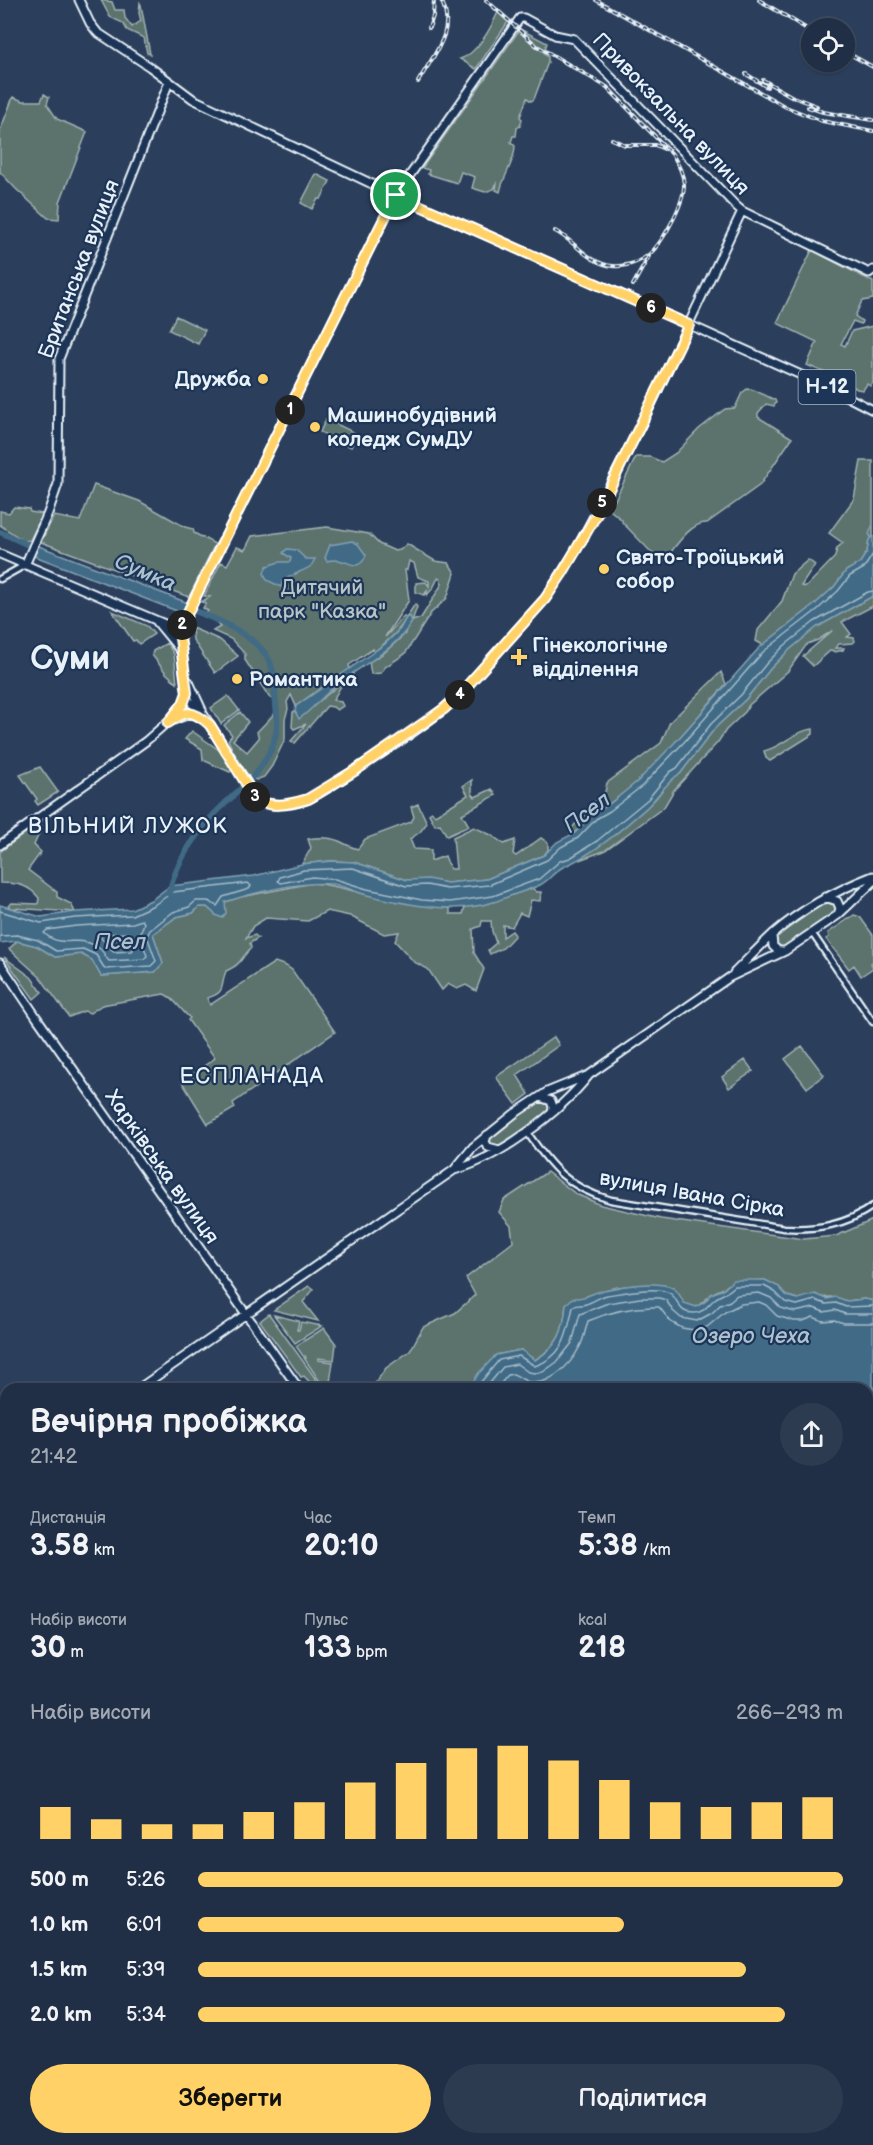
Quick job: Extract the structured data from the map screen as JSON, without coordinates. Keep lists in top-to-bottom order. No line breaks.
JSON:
{"streets":{"main road":["Привокзальна вулиця","Британська вулиця","Н-12","Харківська вулиця"],"street":["вулиця Івана Сірка"]},"districts":["Суми","ВІЛЬНИЙ ЛУЖОК","ЕСПЛАНАДА"],"water":["Сумка","Псел","Озеро Чеха"],"parks":["Дитячий парк \"Казка\""],"places":{"other":["Дружба","Машинобудівний коледж СумДУ","Свято-Троїцький собор","Романтика"],"health":["Гінекологічне відділення"]},"page":{"pins":["6","1","5","2","4","3"],"heading":["Вечірня пробіжка","21:42"],"stats":[["Дистанція","3.58 km"],["Час","20:10"],["Темп","5:38 /km"],["Набір висоти","30 m"],["Пульс","133 bpm"],["kcal","218"]],"chart":["Набір висоти","266–293 m"],"list":[{"name":"500 m","note":"5:26"},{"name":"1.0 km","note":"6:01"},{"name":"1.5 km","note":"5:39"},{"name":"2.0 km","note":"5:34"}],"buttons":["Зберегти","Поділитися"]}}
